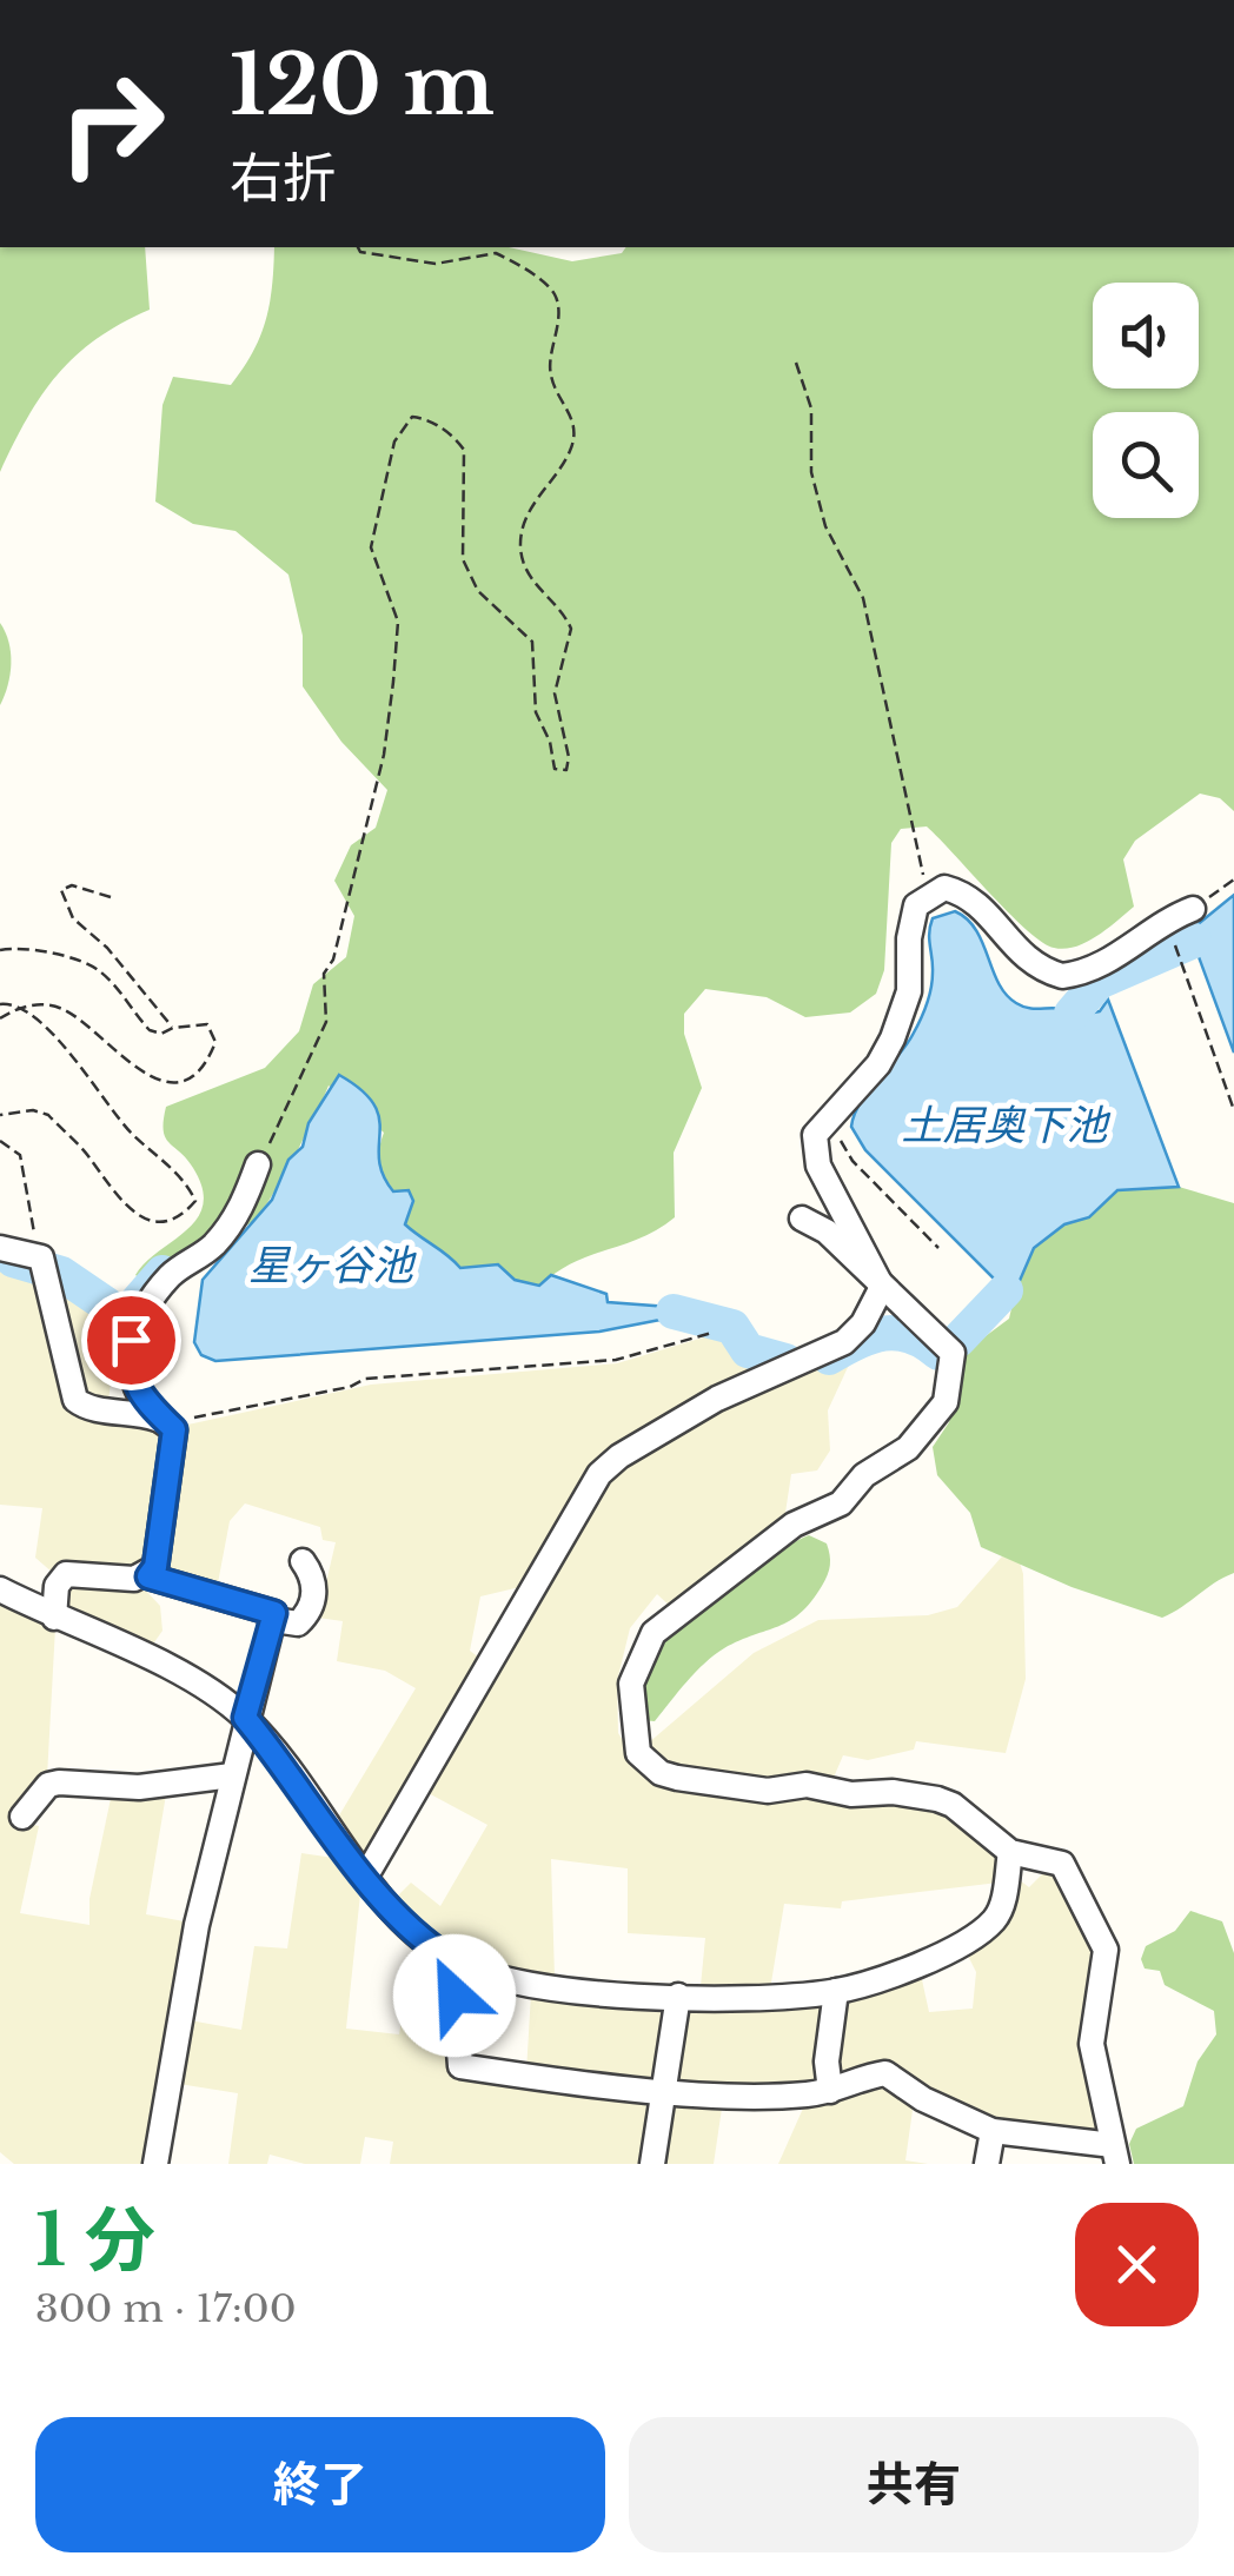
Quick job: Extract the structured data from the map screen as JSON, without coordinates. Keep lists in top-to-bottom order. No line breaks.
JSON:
{"water":["土居奥下池","星ヶ谷池"],"page":{"turn":["120 m","右折"],"heading":["1 分","300 m · 17:00"],"buttons":["終了","共有"]}}
